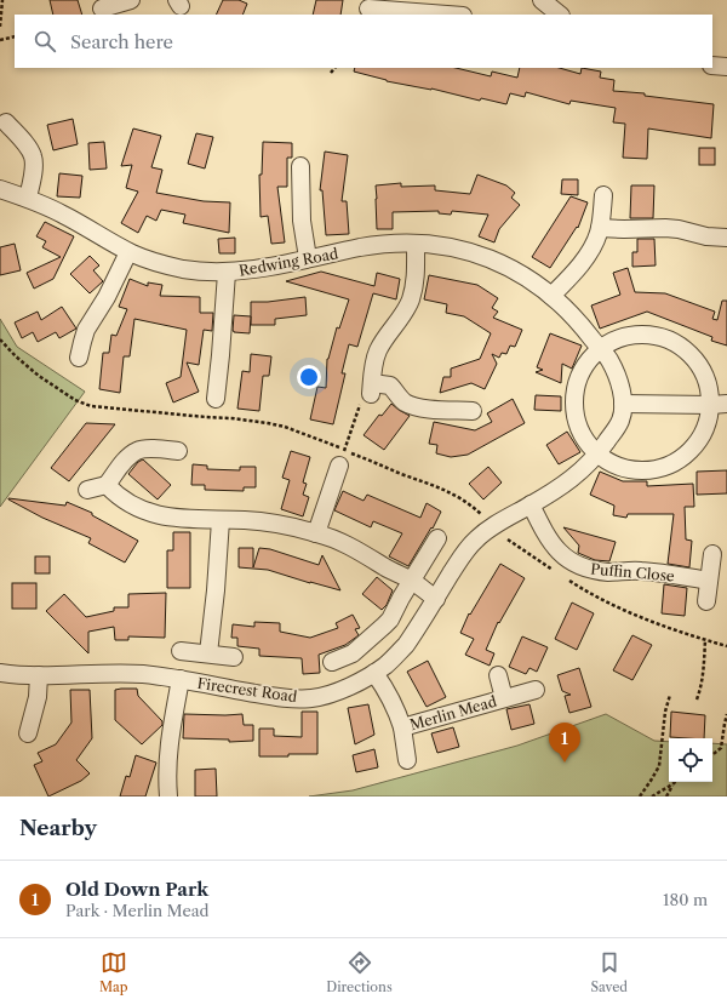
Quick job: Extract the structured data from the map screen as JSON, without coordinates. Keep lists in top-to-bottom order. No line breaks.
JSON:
{"streets":{"street":["Redwing Road","Puffin Close","Firecrest Road","Merlin Mead"]},"crossings":[["Redwing Road","Firecrest Road"],["Puffin Close","Firecrest Road"],["Firecrest Road","Merlin Mead"]],"page":{"search":"Search here","pins":"1","heading":"Nearby","list":[{"mark":"1","name":"Old Down Park","note":"Park · Merlin Mead","value":"180 m"}],"nav":["Map","Directions","Saved"]}}
